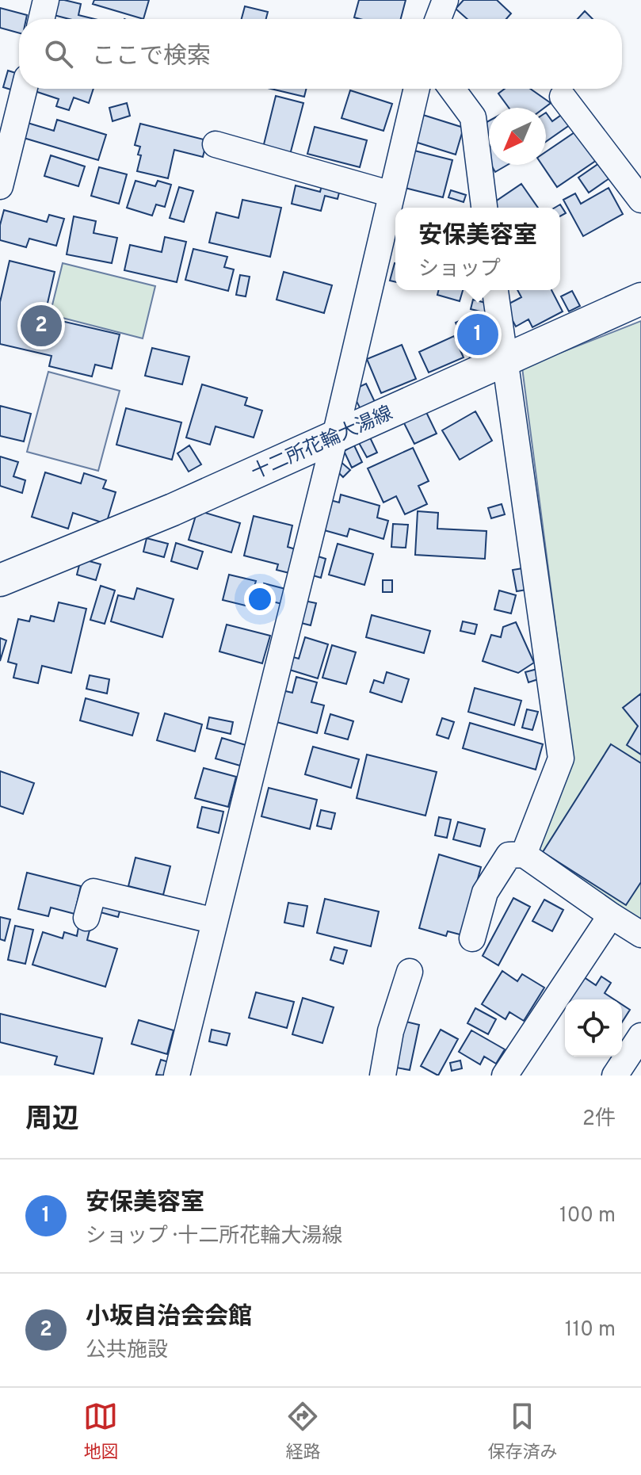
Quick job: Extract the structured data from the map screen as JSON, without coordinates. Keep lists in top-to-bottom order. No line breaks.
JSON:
{"streets":{"main road":["十二所花輪大湯線"]},"north":"bottom left","page":{"search":"ここで検索","popup":["安保美容室","ショップ"],"pins":["2","1"],"heading":["周辺","2件"],"list":[{"mark":"1","name":"安保美容室","note":"ショップ · 十二所花輪大湯線","value":"100 m"},{"mark":"2","name":"小坂自治会会館","note":"公共施設","value":"110 m"}],"nav":["地図","経路","保存済み"]}}
